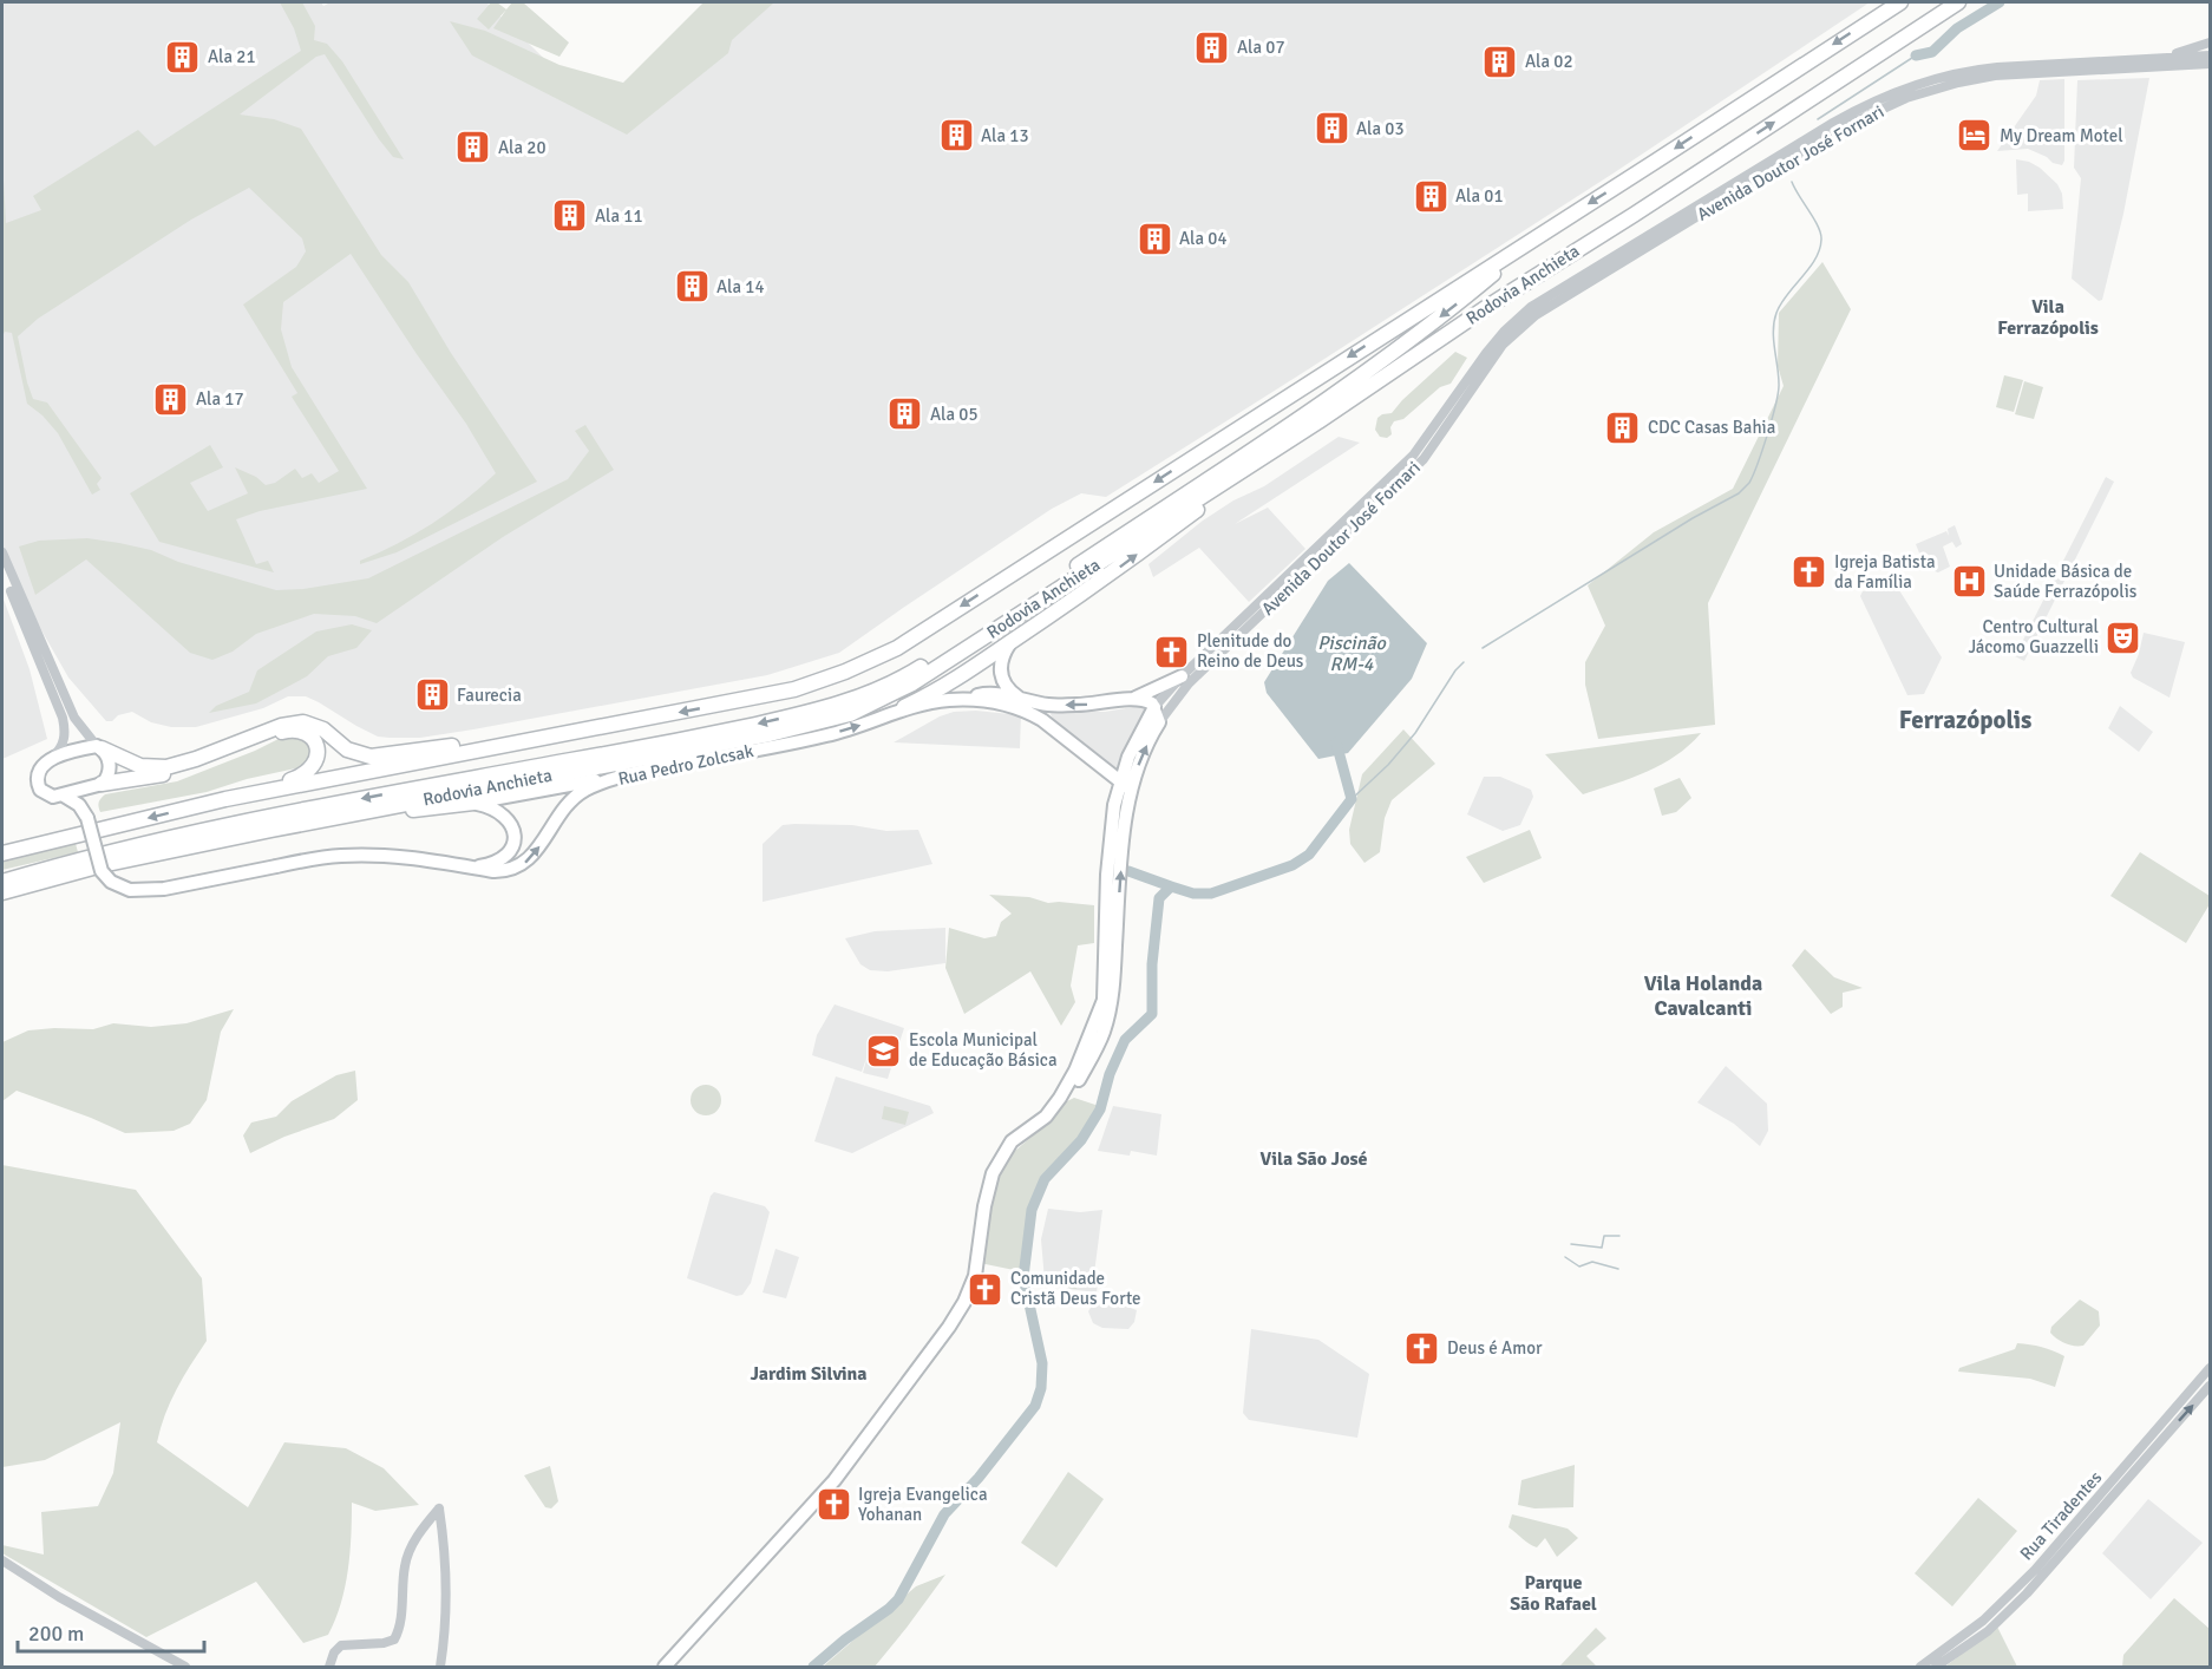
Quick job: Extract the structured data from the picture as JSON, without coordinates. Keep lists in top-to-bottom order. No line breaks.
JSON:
{"streets":{"highway":["Rodovia Anchieta"],"main road":["Avenida Doutor José Fornari","Rua Pedro Zolcsak"],"street":["Rua Tiradentes"]},"crossings":[["Avenida Doutor José Fornari","Rua Pedro Zolcsak"]],"districts":["Vila Ferrazópolis","Ferrazópolis","Vila Holanda Cavalcanti","Vila São José","Jardim Silvina","Parque São Rafael"],"water":["Piscinão RM-4"],"places":{"building":["Ala 07","Ala 21","Ala 02","Ala 03","Ala 13","Ala 20","Ala 01","Ala 11","Ala 04","Ala 14","Ala 17","Ala 05","CDC Casas Bahia","Faurecia"],"hotel":["My Dream Motel"],"church":["Igreja Batista da Família","Plenitude do Reino de Deus","Comunidade Cristã Deus Forte","Deus é Amor","Igreja Evangelica Yohanan"],"hospital":["Unidade Básica de Saúde Ferrazópolis"],"theatre":["Centro Cultural Jácomo Guazzelli"],"school or university":["Escola Municipal de Educação Básica"]},"scale_bar":"200 m"}
